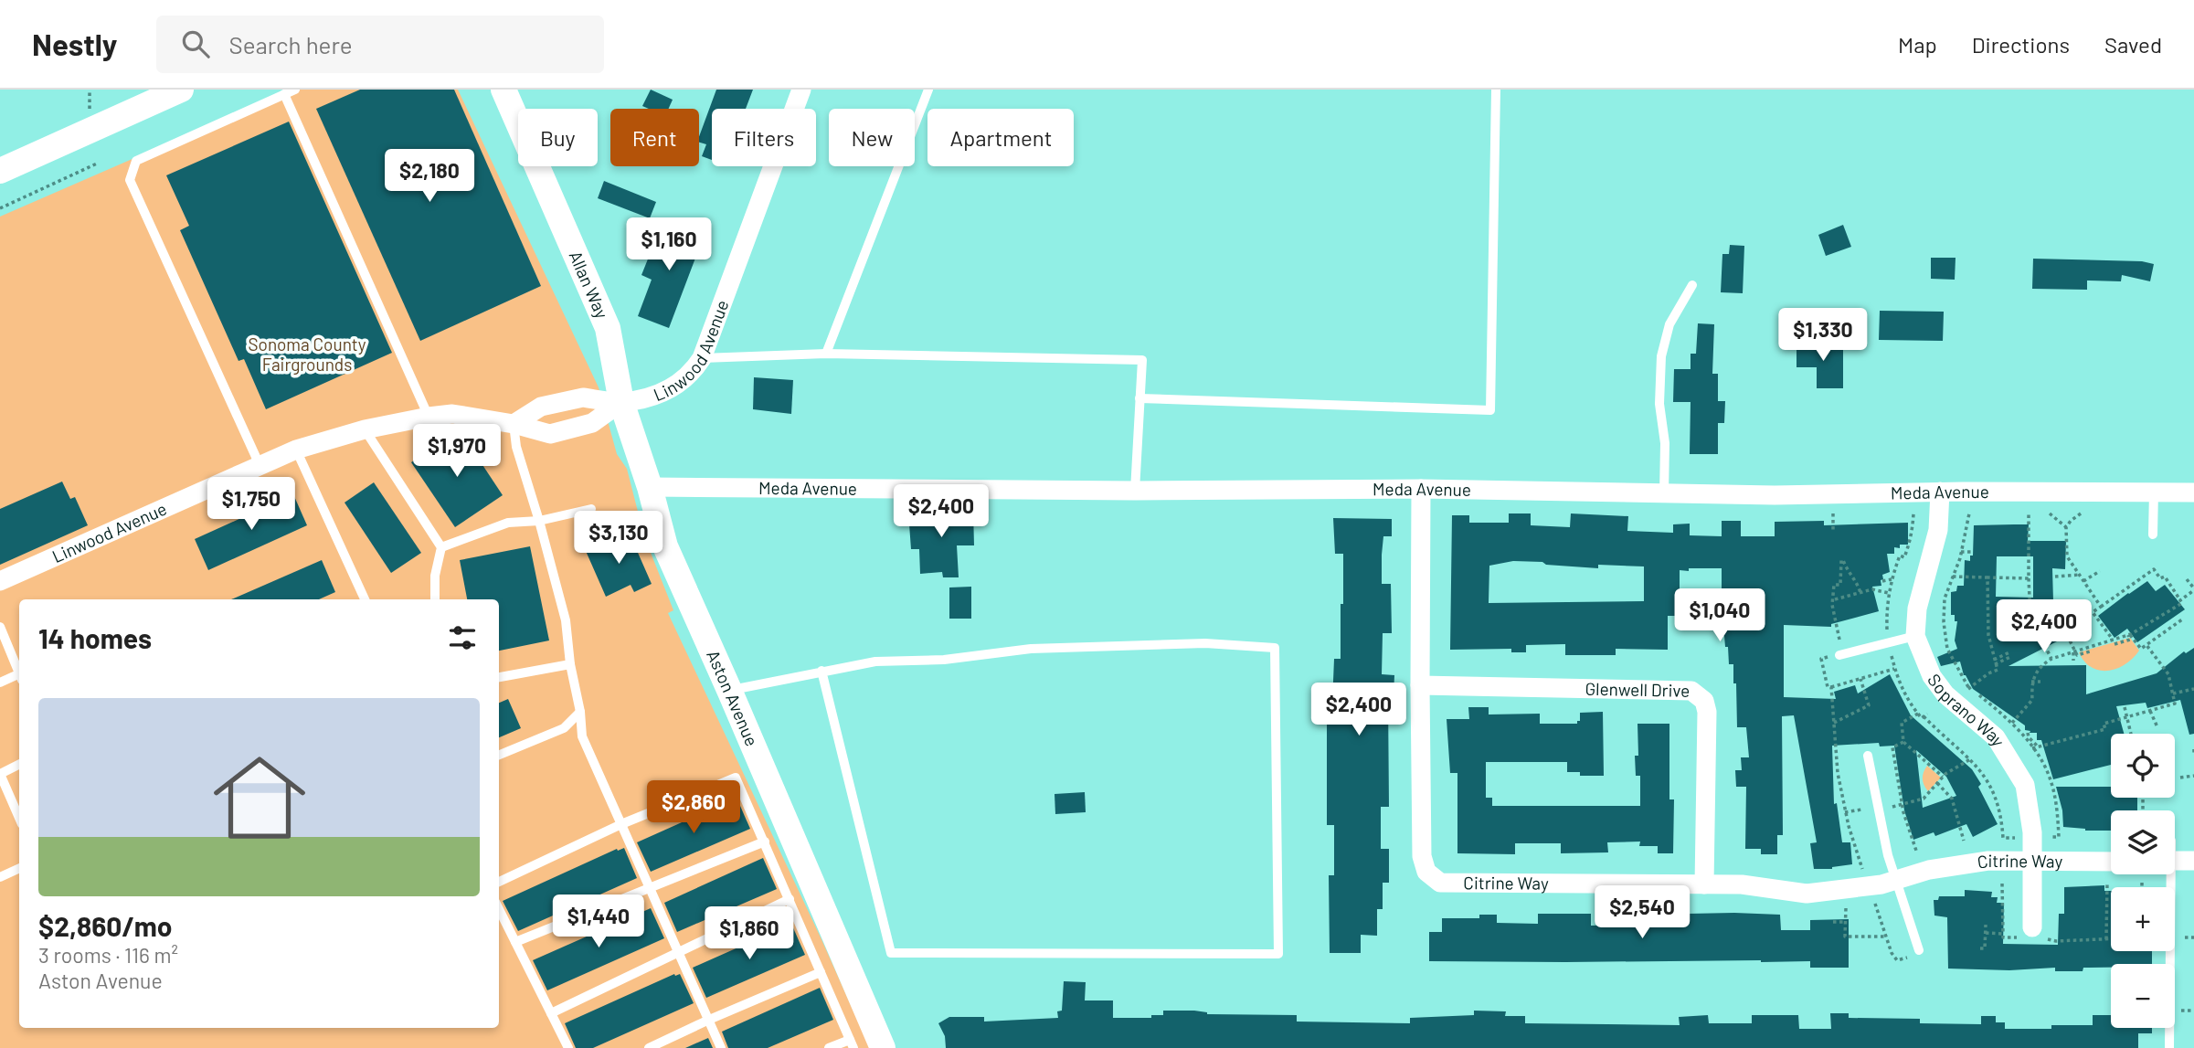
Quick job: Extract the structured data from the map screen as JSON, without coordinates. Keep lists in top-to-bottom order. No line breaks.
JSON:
{"streets":{"street":["Allan Way","Linwood Avenue","Meda Avenue","Glenwell Drive","Aston Avenue","Soprano Way","Citrine Way"]},"crossings":[["Allan Way","Linwood Avenue"],["Allan Way","Meda Avenue"],["Allan Way","Aston Avenue"],["Meda Avenue","Aston Avenue"],["Meda Avenue","Soprano Way"],["Meda Avenue","Citrine Way"],["Glenwell Drive","Citrine Way"],["Soprano Way","Citrine Way"]],"parks":["Sonoma County Fairgrounds"],"page":{"header":"Nestly","search":"Search here","nav":["Map","Directions","Saved"],"chip":["Buy","Rent","Filters","New","Apartment"],"price":["$2,180","$1,160","$1,330","$1,970","$1,750","$2,400","$3,130","$1,040","$2,400","$2,400","$2,860","$2,540","$1,440","$1,860"],"heading":"14 homes","list":[{"name":"$2,860/mo","note":"3 rooms · 116 m² · Aston Avenue"}],"map_buttons":["+","−"]}}
